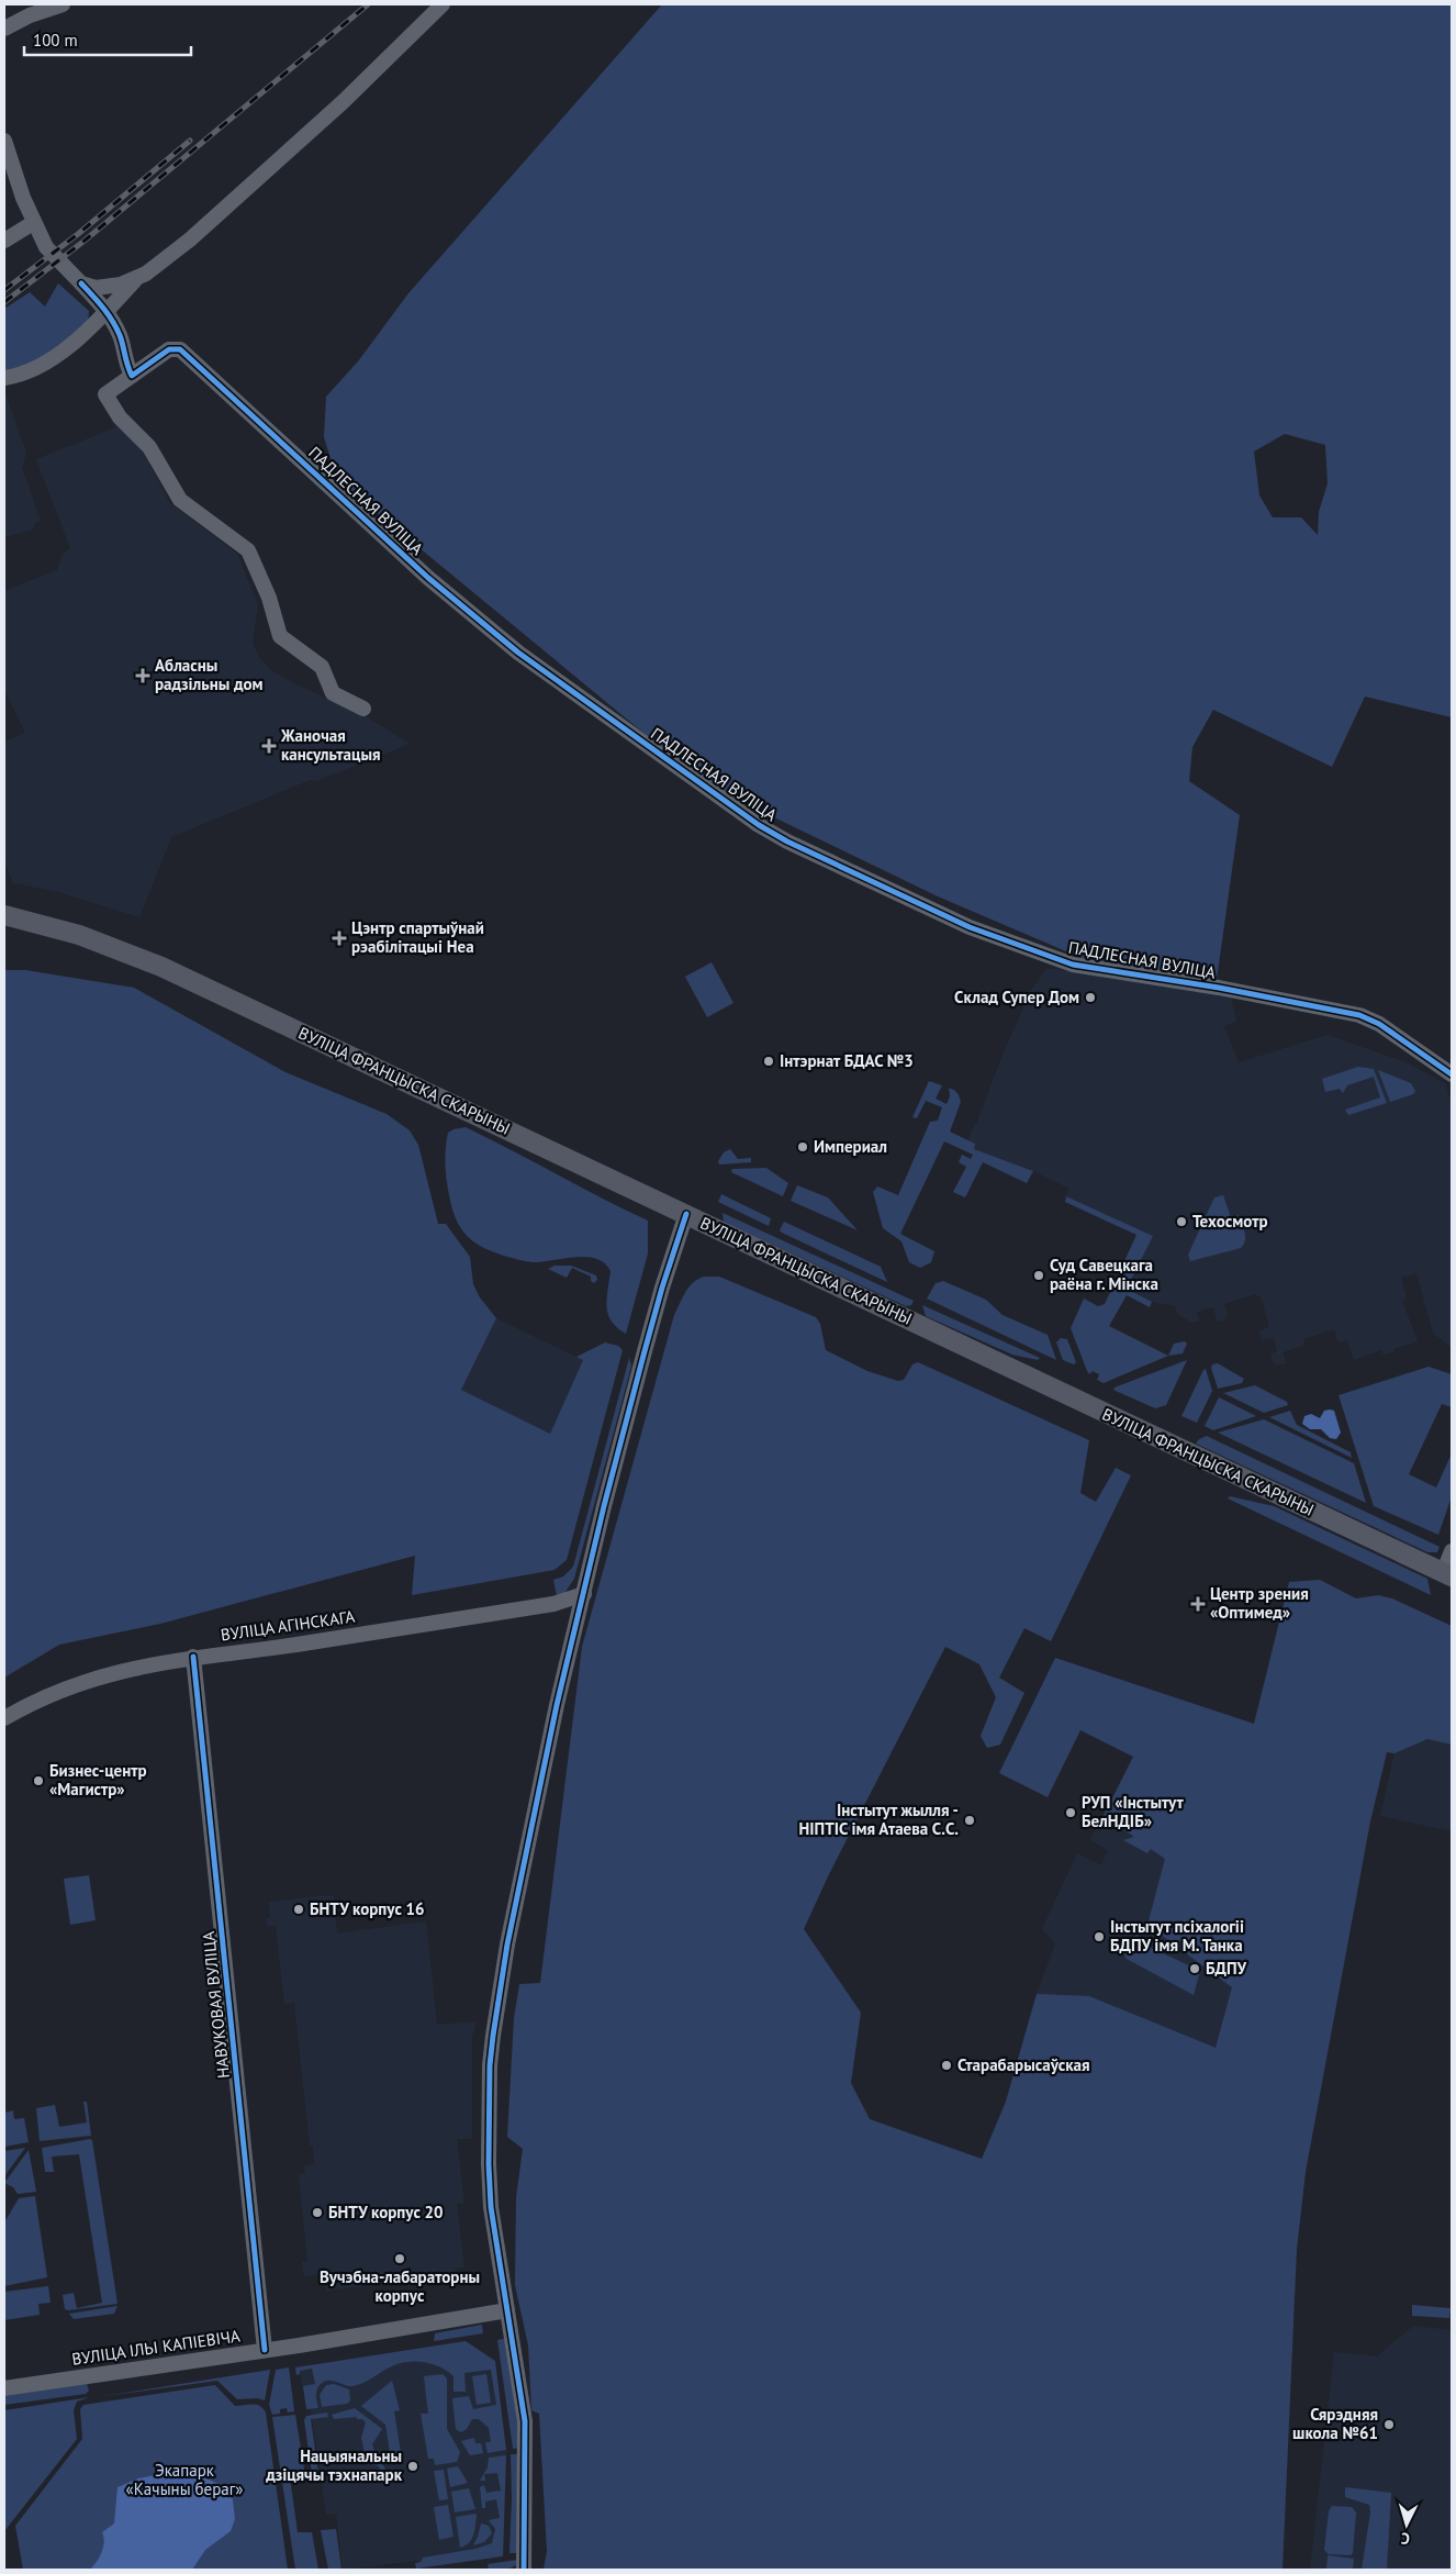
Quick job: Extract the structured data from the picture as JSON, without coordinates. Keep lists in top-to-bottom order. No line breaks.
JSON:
{"streets":{"main road":["ВУЛІЦА ФРАНЦЫСКА СКАРЫНЫ"],"street":["ПАДЛЕСНАЯ ВУЛІЦА","ВУЛІЦА АГІНСКАГА","НАВУКОВАЯ ВУЛІЦА","ВУЛІЦА ІЛЬІ КАПІЕВІЧА"]},"crossings":[["ВУЛІЦА АГІНСКАГА","НАВУКОВАЯ ВУЛІЦА"],["НАВУКОВАЯ ВУЛІЦА","ВУЛІЦА ІЛЬІ КАПІЕВІЧА"]],"parks":["Экапарк «Качыны бераг»"],"places":{"health":["Абласны радзільны дом","Жаночая кансультацыя","Цэнтр спартыўнай рэабілітацыі Неа","Центр зрения «Оптимед»"],"other":["Склад Супер Дом","Інтэрнат БДАС №3","Империал","Техосмотр","Суд Савецкага раёна г. Мінска","Бизнес-центр «Магистр»","РУП «Інстытут БелНДІБ»","Інстытут жылля - НІПТІС імя Атаева С.С.","БНТУ корпус 16","Інстытут псіхалогіі БДПУ імя М. Танка","БДПУ","Старабарысаўская","БНТУ корпус 20","Вучэбна-лабараторны корпус","Сярэдняя школа №61","Нацыянальны дзіцячы тэхнапарк"]},"scale_bar":"100 m","north":"bottom"}
